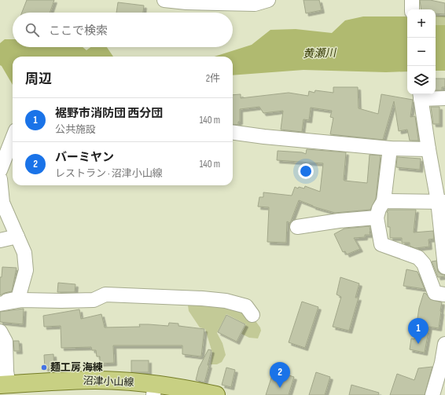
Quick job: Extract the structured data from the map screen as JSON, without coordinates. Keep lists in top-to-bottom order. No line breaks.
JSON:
{"streets":{"main road":["沼津小山線"]},"water":["黄瀬川"],"places":["麺工房 海練"],"page":{"map_buttons":["+","−"],"search":"ここで検索","heading":["周辺","2件"],"list":[{"mark":"1","name":"裾野市消防団 西分団","note":"公共施設","value":"140 m"},{"mark":"2","name":"バーミヤン","note":"レストラン · 沼津小山線","value":"140 m"}],"pins":["1","2"]}}
